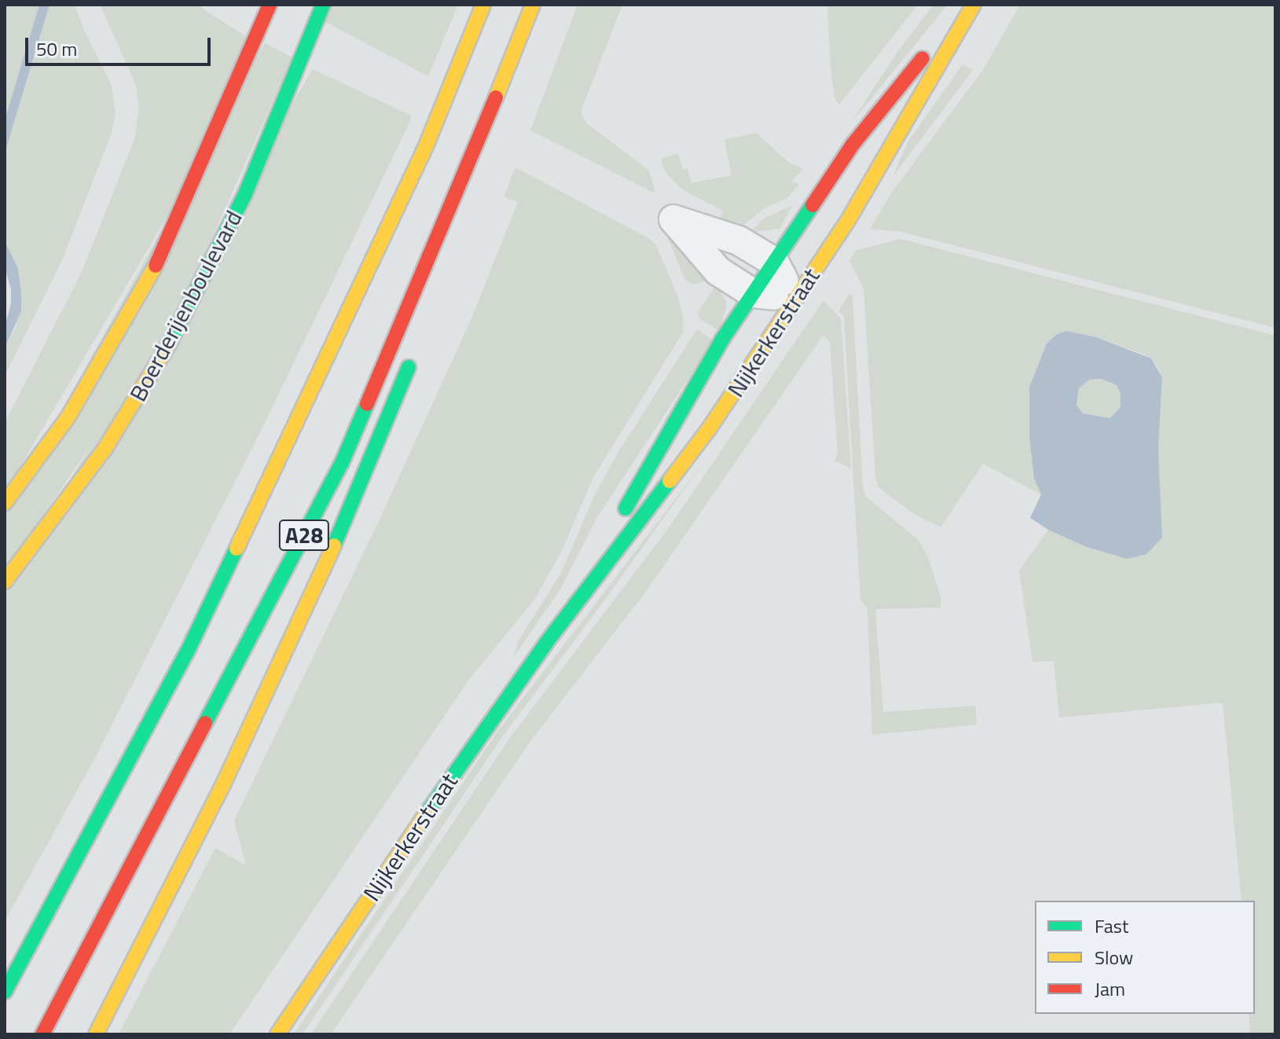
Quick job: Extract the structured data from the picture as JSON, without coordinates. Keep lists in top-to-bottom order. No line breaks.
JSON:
{"streets":{"main road":["Boerderijenboulevard","Nijkerkerstraat","A28"]},"legend":["Fast","Slow","Jam"],"scale_bar":"50 m"}
